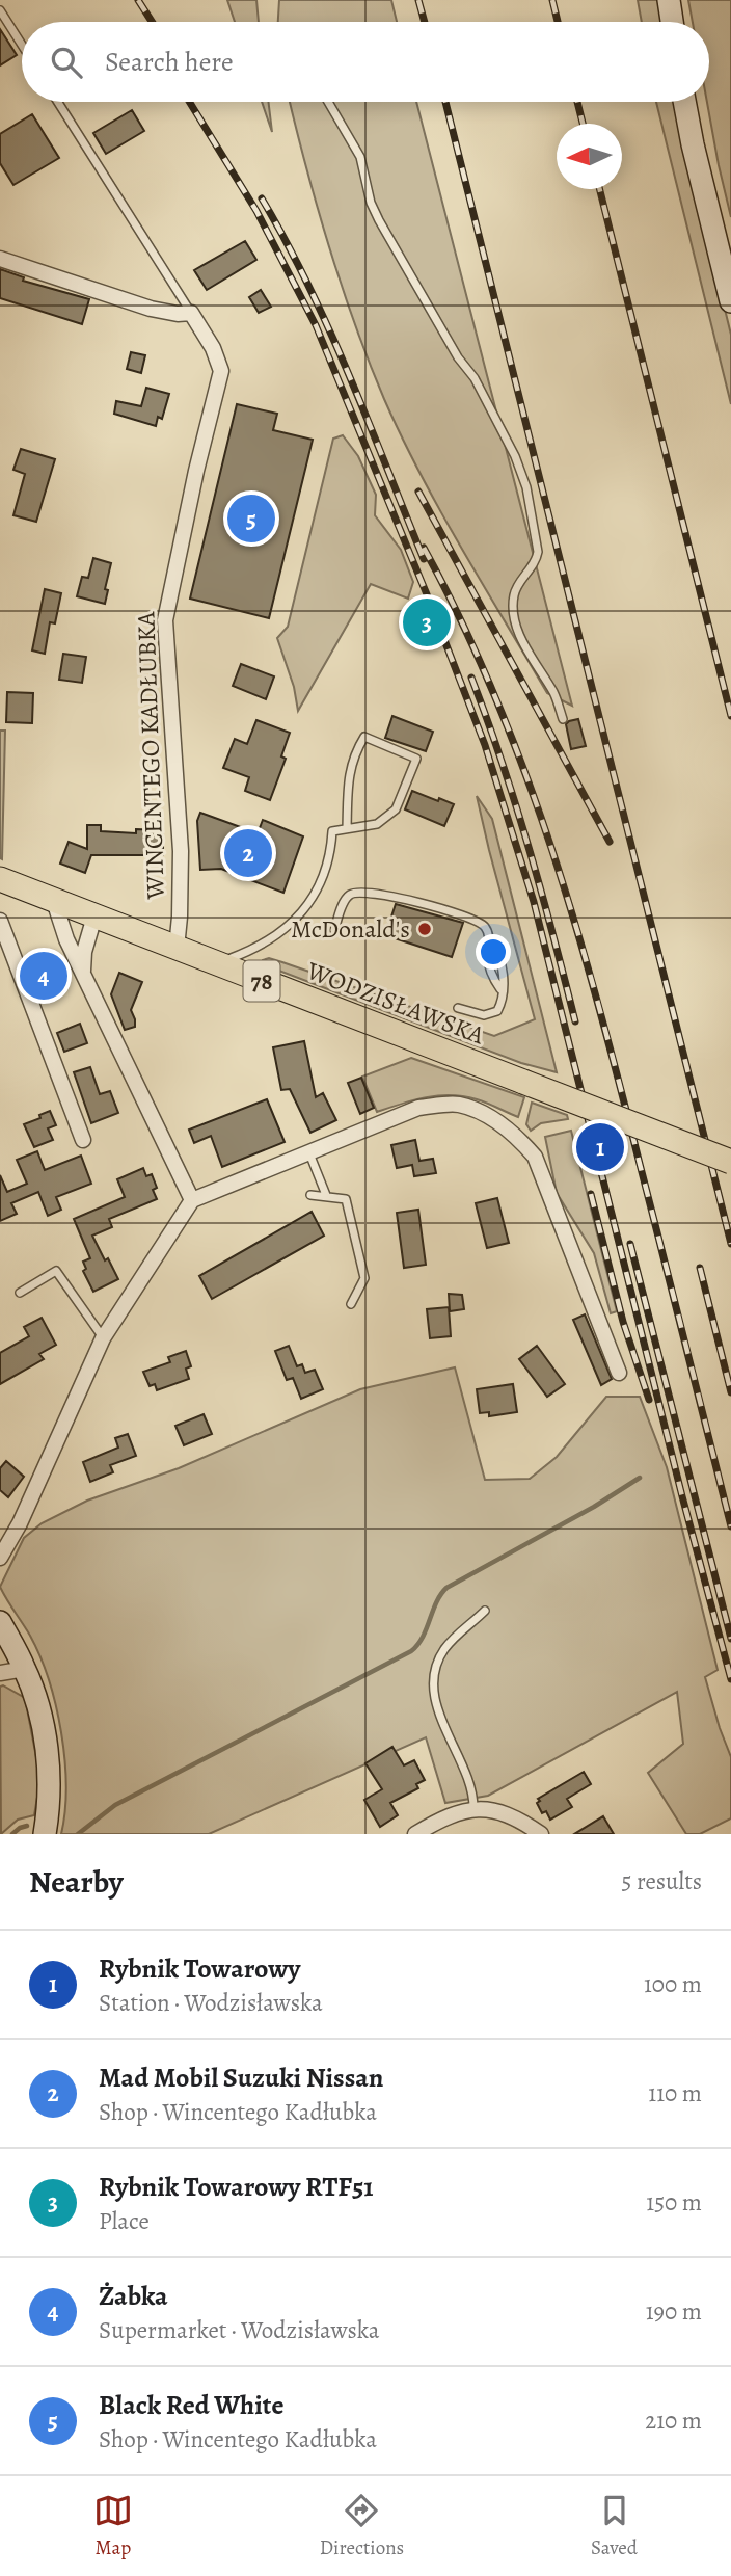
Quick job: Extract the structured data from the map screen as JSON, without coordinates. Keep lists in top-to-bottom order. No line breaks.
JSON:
{"streets":{"main road":["78","WODZISŁAWSKA"],"street":["WINCENTEGO KADŁUBKA"]},"crossings":[["WINCENTEGO KADŁUBKA","WODZISŁAWSKA"]],"places":["McDonald's"],"north":"left","page":{"search":"Search here","pins":["5","3","2","4","1"],"heading":["Nearby","5 results"],"list":[{"mark":"1","name":"Rybnik Towarowy","note":"Station · Wodzisławska","value":"100 m"},{"mark":"2","name":"Mad Mobil Suzuki Nissan","note":"Shop · Wincentego Kadłubka","value":"110 m"},{"mark":"3","name":"Rybnik Towarowy RTF51","note":"Place","value":"150 m"},{"mark":"4","name":"Żabka","note":"Supermarket · Wodzisławska","value":"190 m"},{"mark":"5","name":"Black Red White","note":"Shop · Wincentego Kadłubka","value":"210 m"}],"nav":["Map","Directions","Saved"]}}
